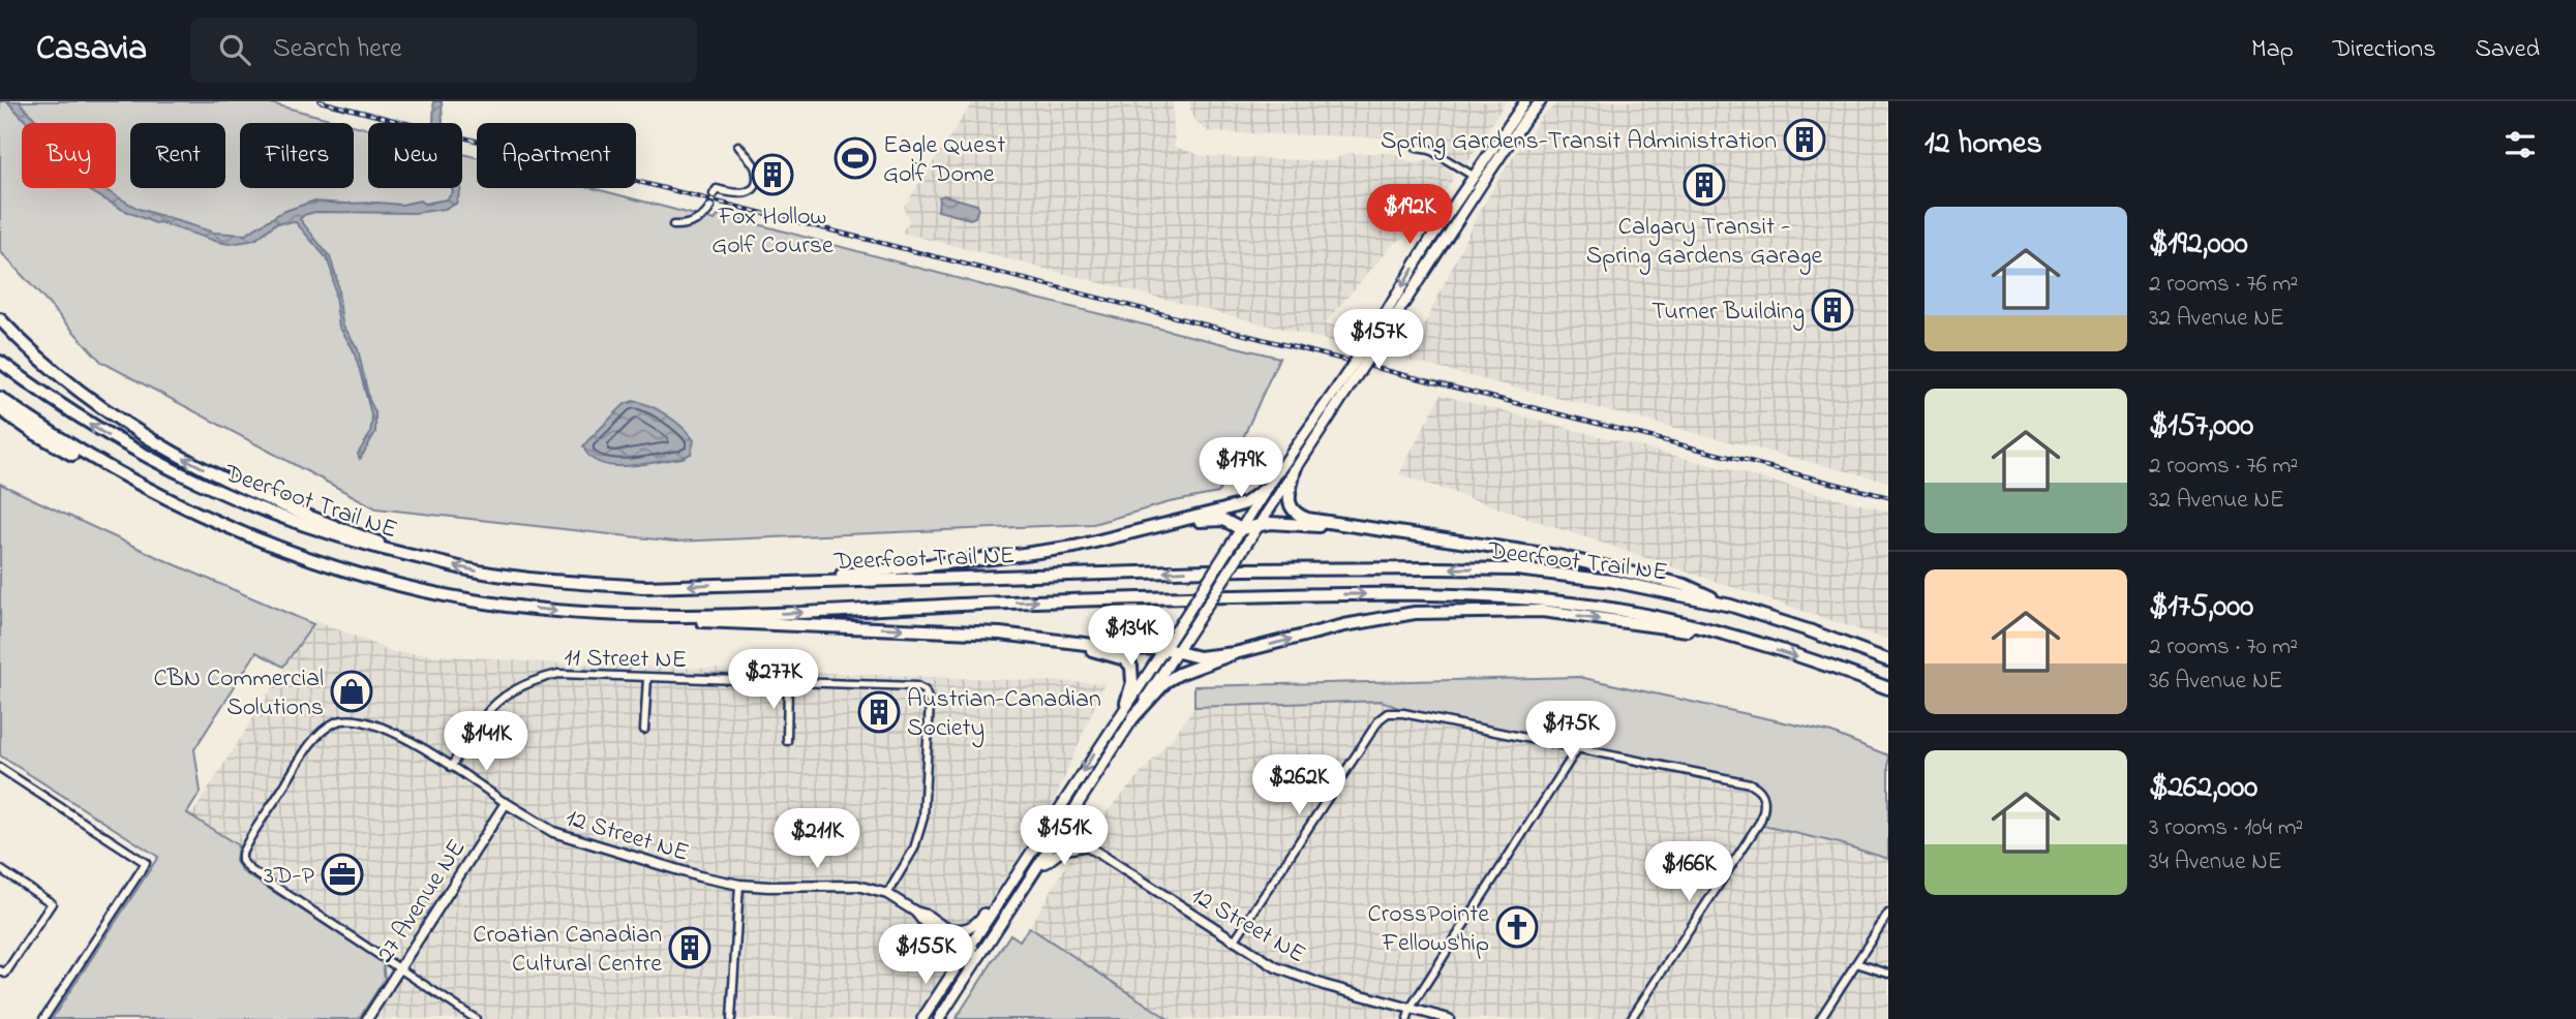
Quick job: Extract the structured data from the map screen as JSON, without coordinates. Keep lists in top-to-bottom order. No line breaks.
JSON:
{"streets":{"highway":["Deerfoot Trail NE"],"street":["11 Street NE","12 Street NE","27 Avenue NE"]},"crossings":[["11 Street NE","12 Street NE"],["12 Street NE","27 Avenue NE"]],"places":{"building":["Spring Gardens-Transit Administration","Fox Hollow Golf Course","Calgary Transit - Spring Gardens Garage","Turner Building","Austrian-Canadian Society","Croatian Canadian Cultural Centre"],"sports":["Eagle Quest Golf Dome"],"shop":["CBN Commercial Solutions"],"office":["3D-P"],"church":["CrossPointe Fellowship"]},"page":{"header":"Casavia","search":"Search here","nav":["Map","Directions","Saved"],"heading":"12 homes","chip":["Buy","Rent","Filters","New","Apartment"],"price":["$192K","$157K","$179K","$134K","$277K","$175K","$141K","$262K","$151K","$211K","$166K","$155K"],"list":[{"name":"$192,000","note":"2 rooms · 76 m² · 32 Avenue NE"},{"name":"$157,000","note":"2 rooms · 76 m² · 32 Avenue NE"},{"name":"$175,000","note":"2 rooms · 70 m² · 36 Avenue NE"},{"name":"$262,000","note":"3 rooms · 104 m² · 34 Avenue NE"}]}}
